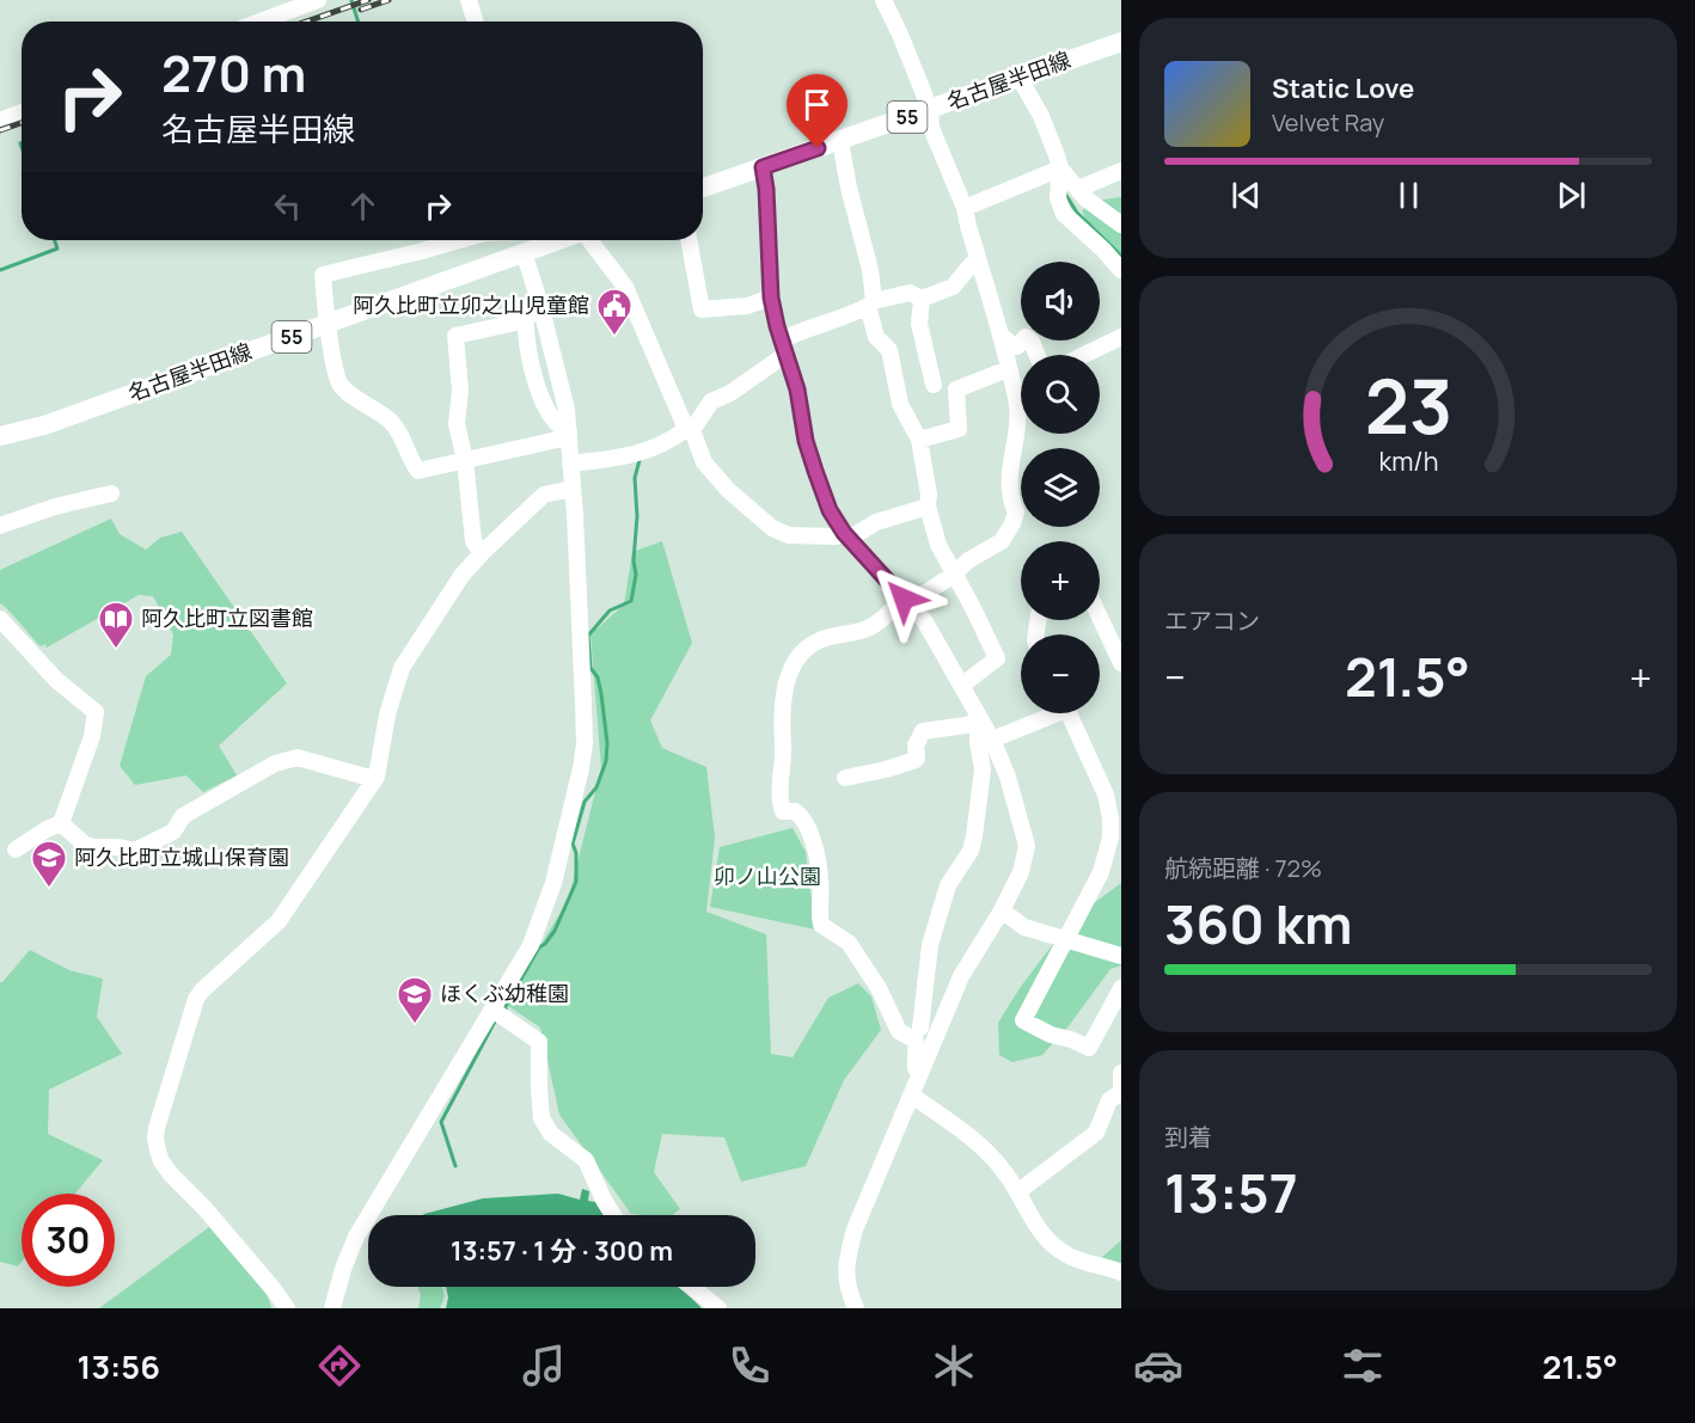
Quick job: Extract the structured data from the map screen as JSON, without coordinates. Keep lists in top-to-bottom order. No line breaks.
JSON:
{"streets":{"main road":["名古屋半田線","55"]},"parks":["卯ノ山公園"],"places":{"public building":["阿久比町立卯之山児童館"],"library":["阿久比町立図書館"],"school or university":["阿久比町立城山保育園","ほくぶ幼稚園"]},"page":{"turn":["270 m","名古屋半田線"],"song":["Static Love","Velvet Ray"],"map_buttons":["+","−"],"tile":["エアコン",["航続距離 · 72%","360 km"],["到着","13:57"]],"heat":["−","21.5°","+"],"limit":"30","trip":"13:57 · 1 分 · 300 m","tabs":["13:56","21.5°"],"gauge":["23","km/h"]}}
